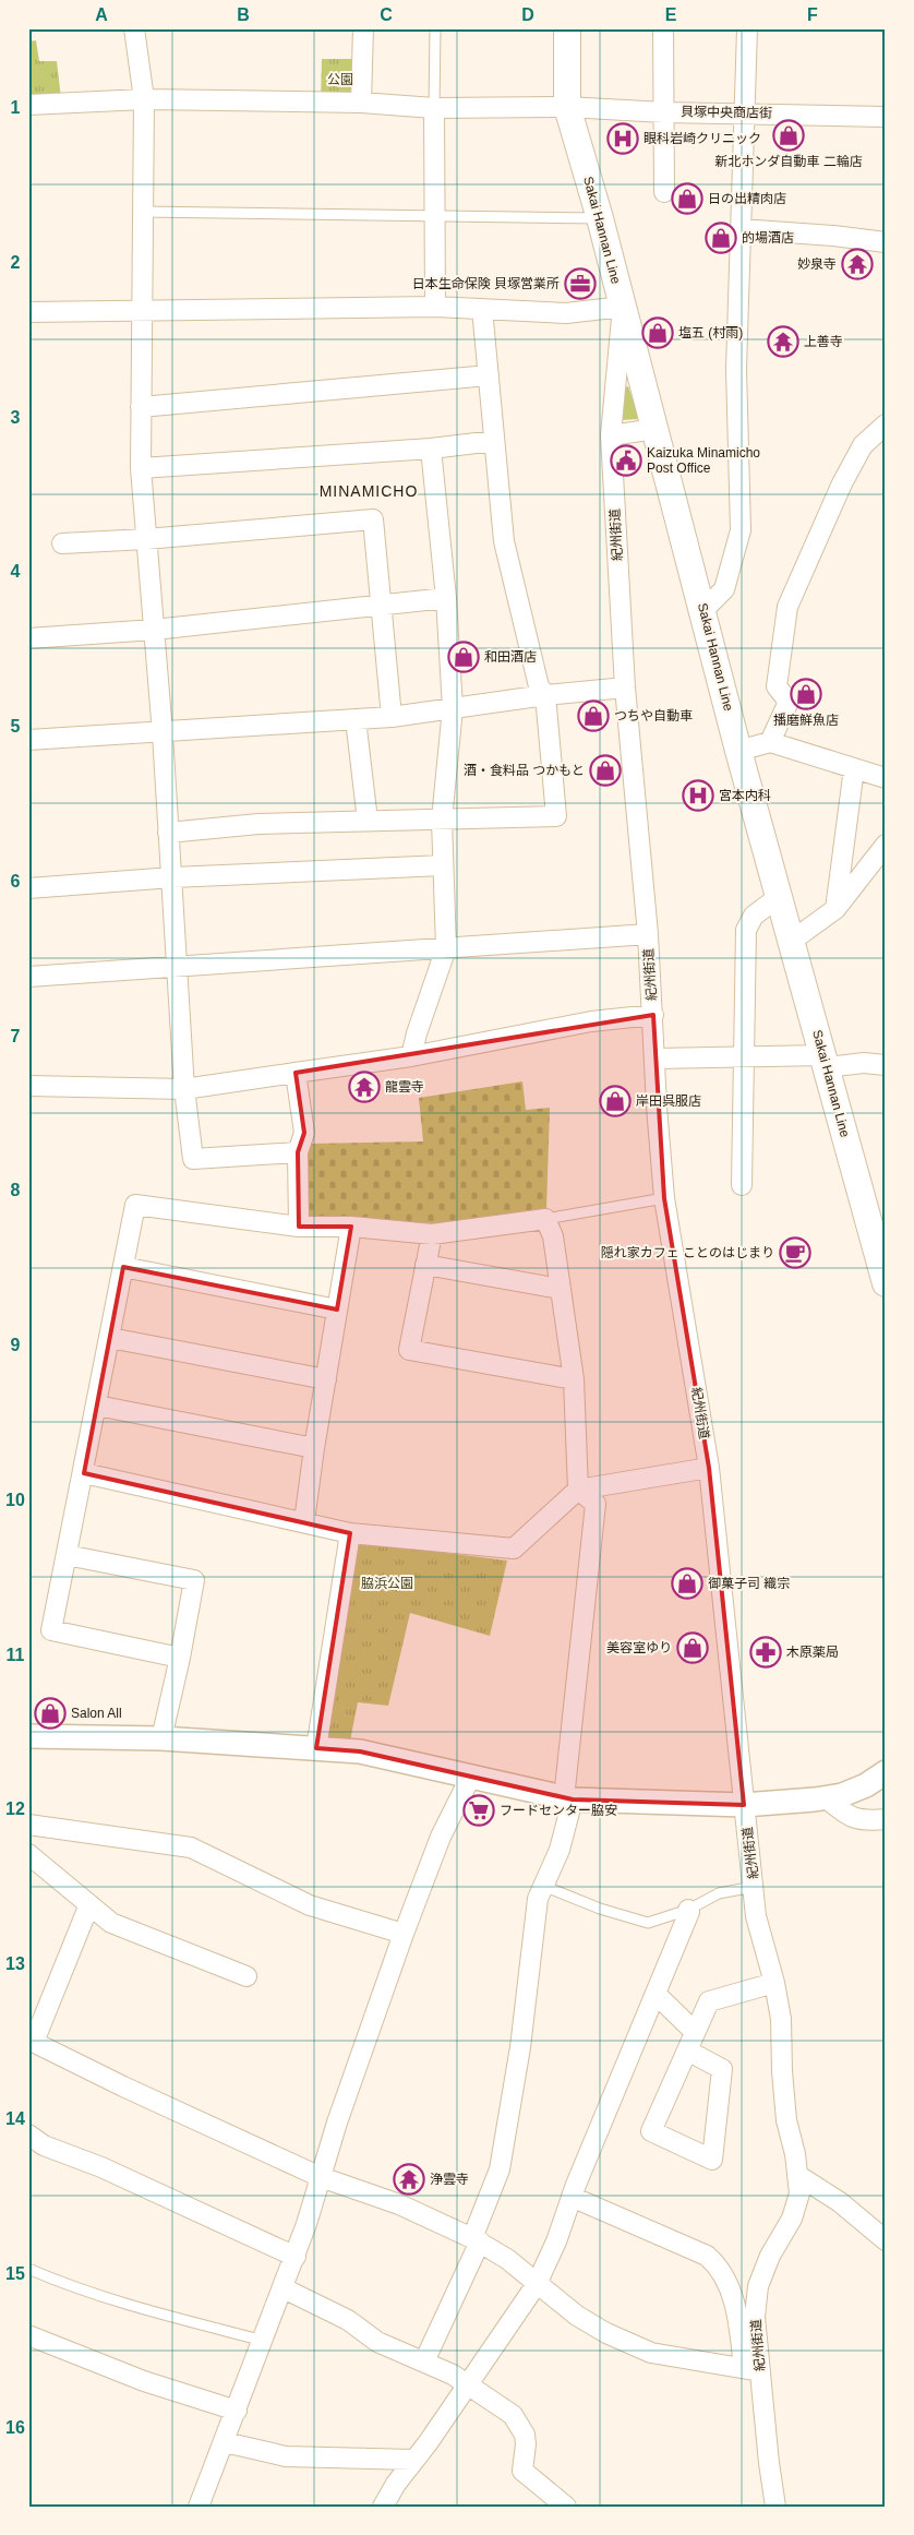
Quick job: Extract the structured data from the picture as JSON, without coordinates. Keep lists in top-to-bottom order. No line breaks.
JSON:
{"streets":{"main road":["Sakai Hannan Line"],"street":["貝塚中央商店街","紀州街道"]},"crossings":[["貝塚中央商店街","Sakai Hannan Line"],["Sakai Hannan Line","紀州街道"]],"districts":["MINAMICHO"],"parks":["公園","脇浜公園"],"places":{"shop":["新北ホンダ自動車 二輪店","日の出精肉店","的場酒店","塩五 (村雨)","和田酒店","播磨鮮魚店","つちや自動車","酒・食料品 つかもと","岸田呉服店","御菓子司 織宗","美容室ゆり","Salon All"],"hospital":["眼科岩崎クリニック","宮本内科"],"temple":["妙泉寺","上善寺","龍雲寺","浄雲寺"],"office":["日本生命保険 貝塚営業所"],"public building":["Kaizuka Minamicho Post Office"],"cafe":["隠れ家カフェ ことのはじまり"],"pharmacy":["木原薬局"],"supermarket":["フードセンター脇安"]},"grid":{"columns":["A","B","C","D","E","F"],"rows":["1","2","3","4","5","6","7","8","9","10","11","12","13","14","15","16"]}}
